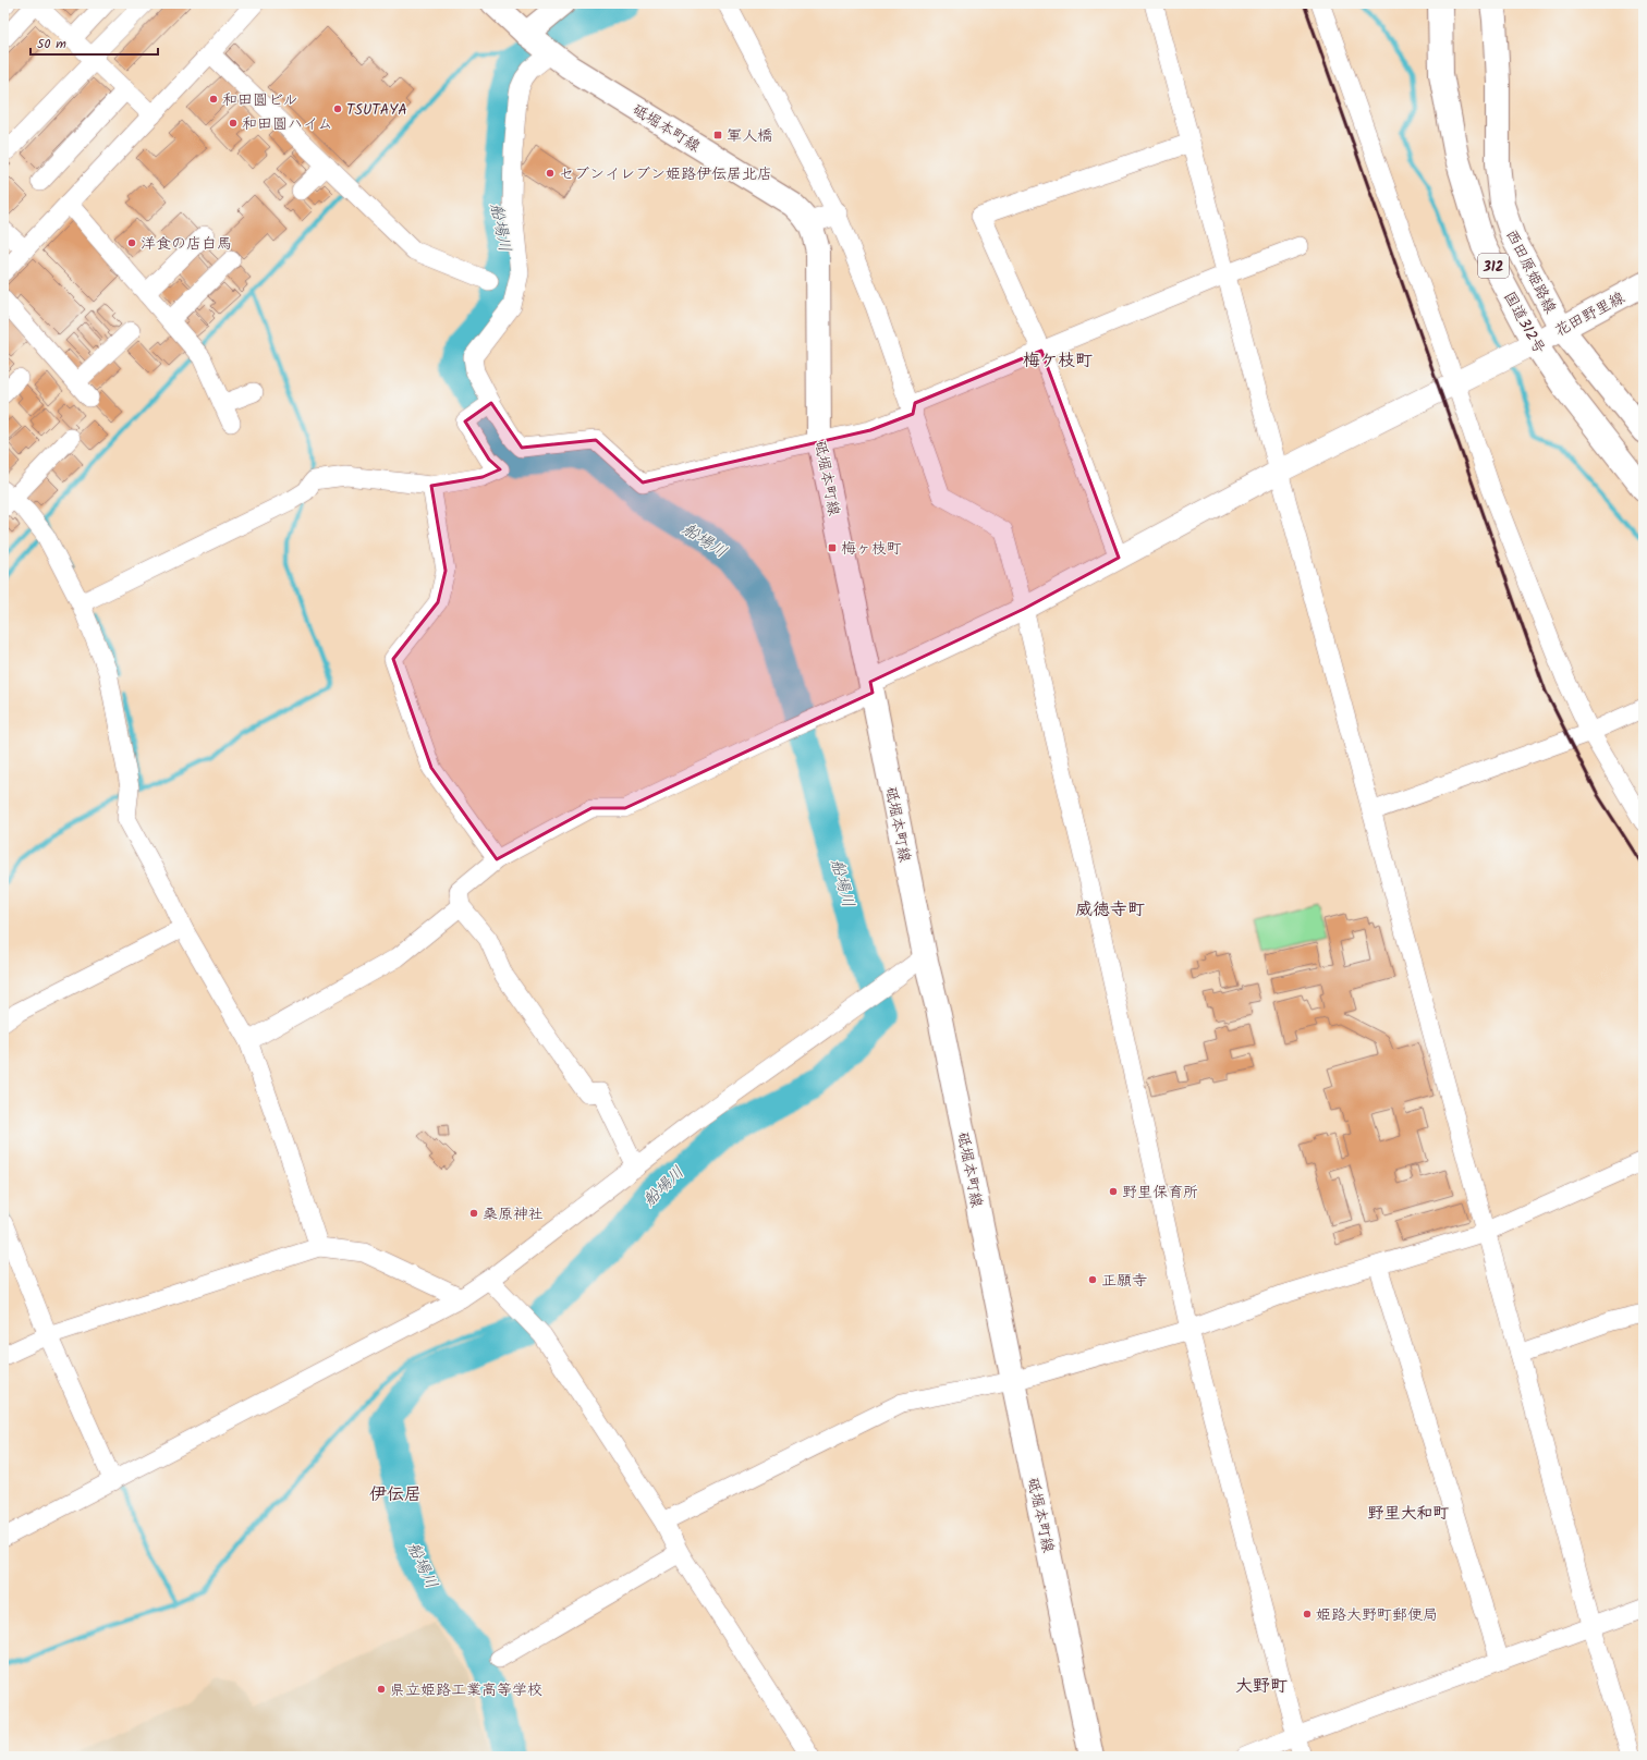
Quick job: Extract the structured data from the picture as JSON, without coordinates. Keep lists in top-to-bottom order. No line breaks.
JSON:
{"streets":{"main road":["砥堀本町線","312","西田原姫路線","花田野里線","国道312号"]},"crossings":[["西田原姫路線","花田野里線"],["花田野里線","国道312号"]],"districts":["梅ケ枝町","威徳寺町","伊伝居","野里大和町","大野町"],"water":["船場川"],"places":{"other":["和田圓ビル","TSUTAYA","和田圓ハイム","セブンイレブン姫路伊伝居北店","洋食の店白馬","野里保育所","桑原神社","正願寺","姫路大野町郵便局","県立姫路工業高等学校"],"transit":["軍人橋","梅ヶ枝町"]},"scale_bar":"50 m"}
